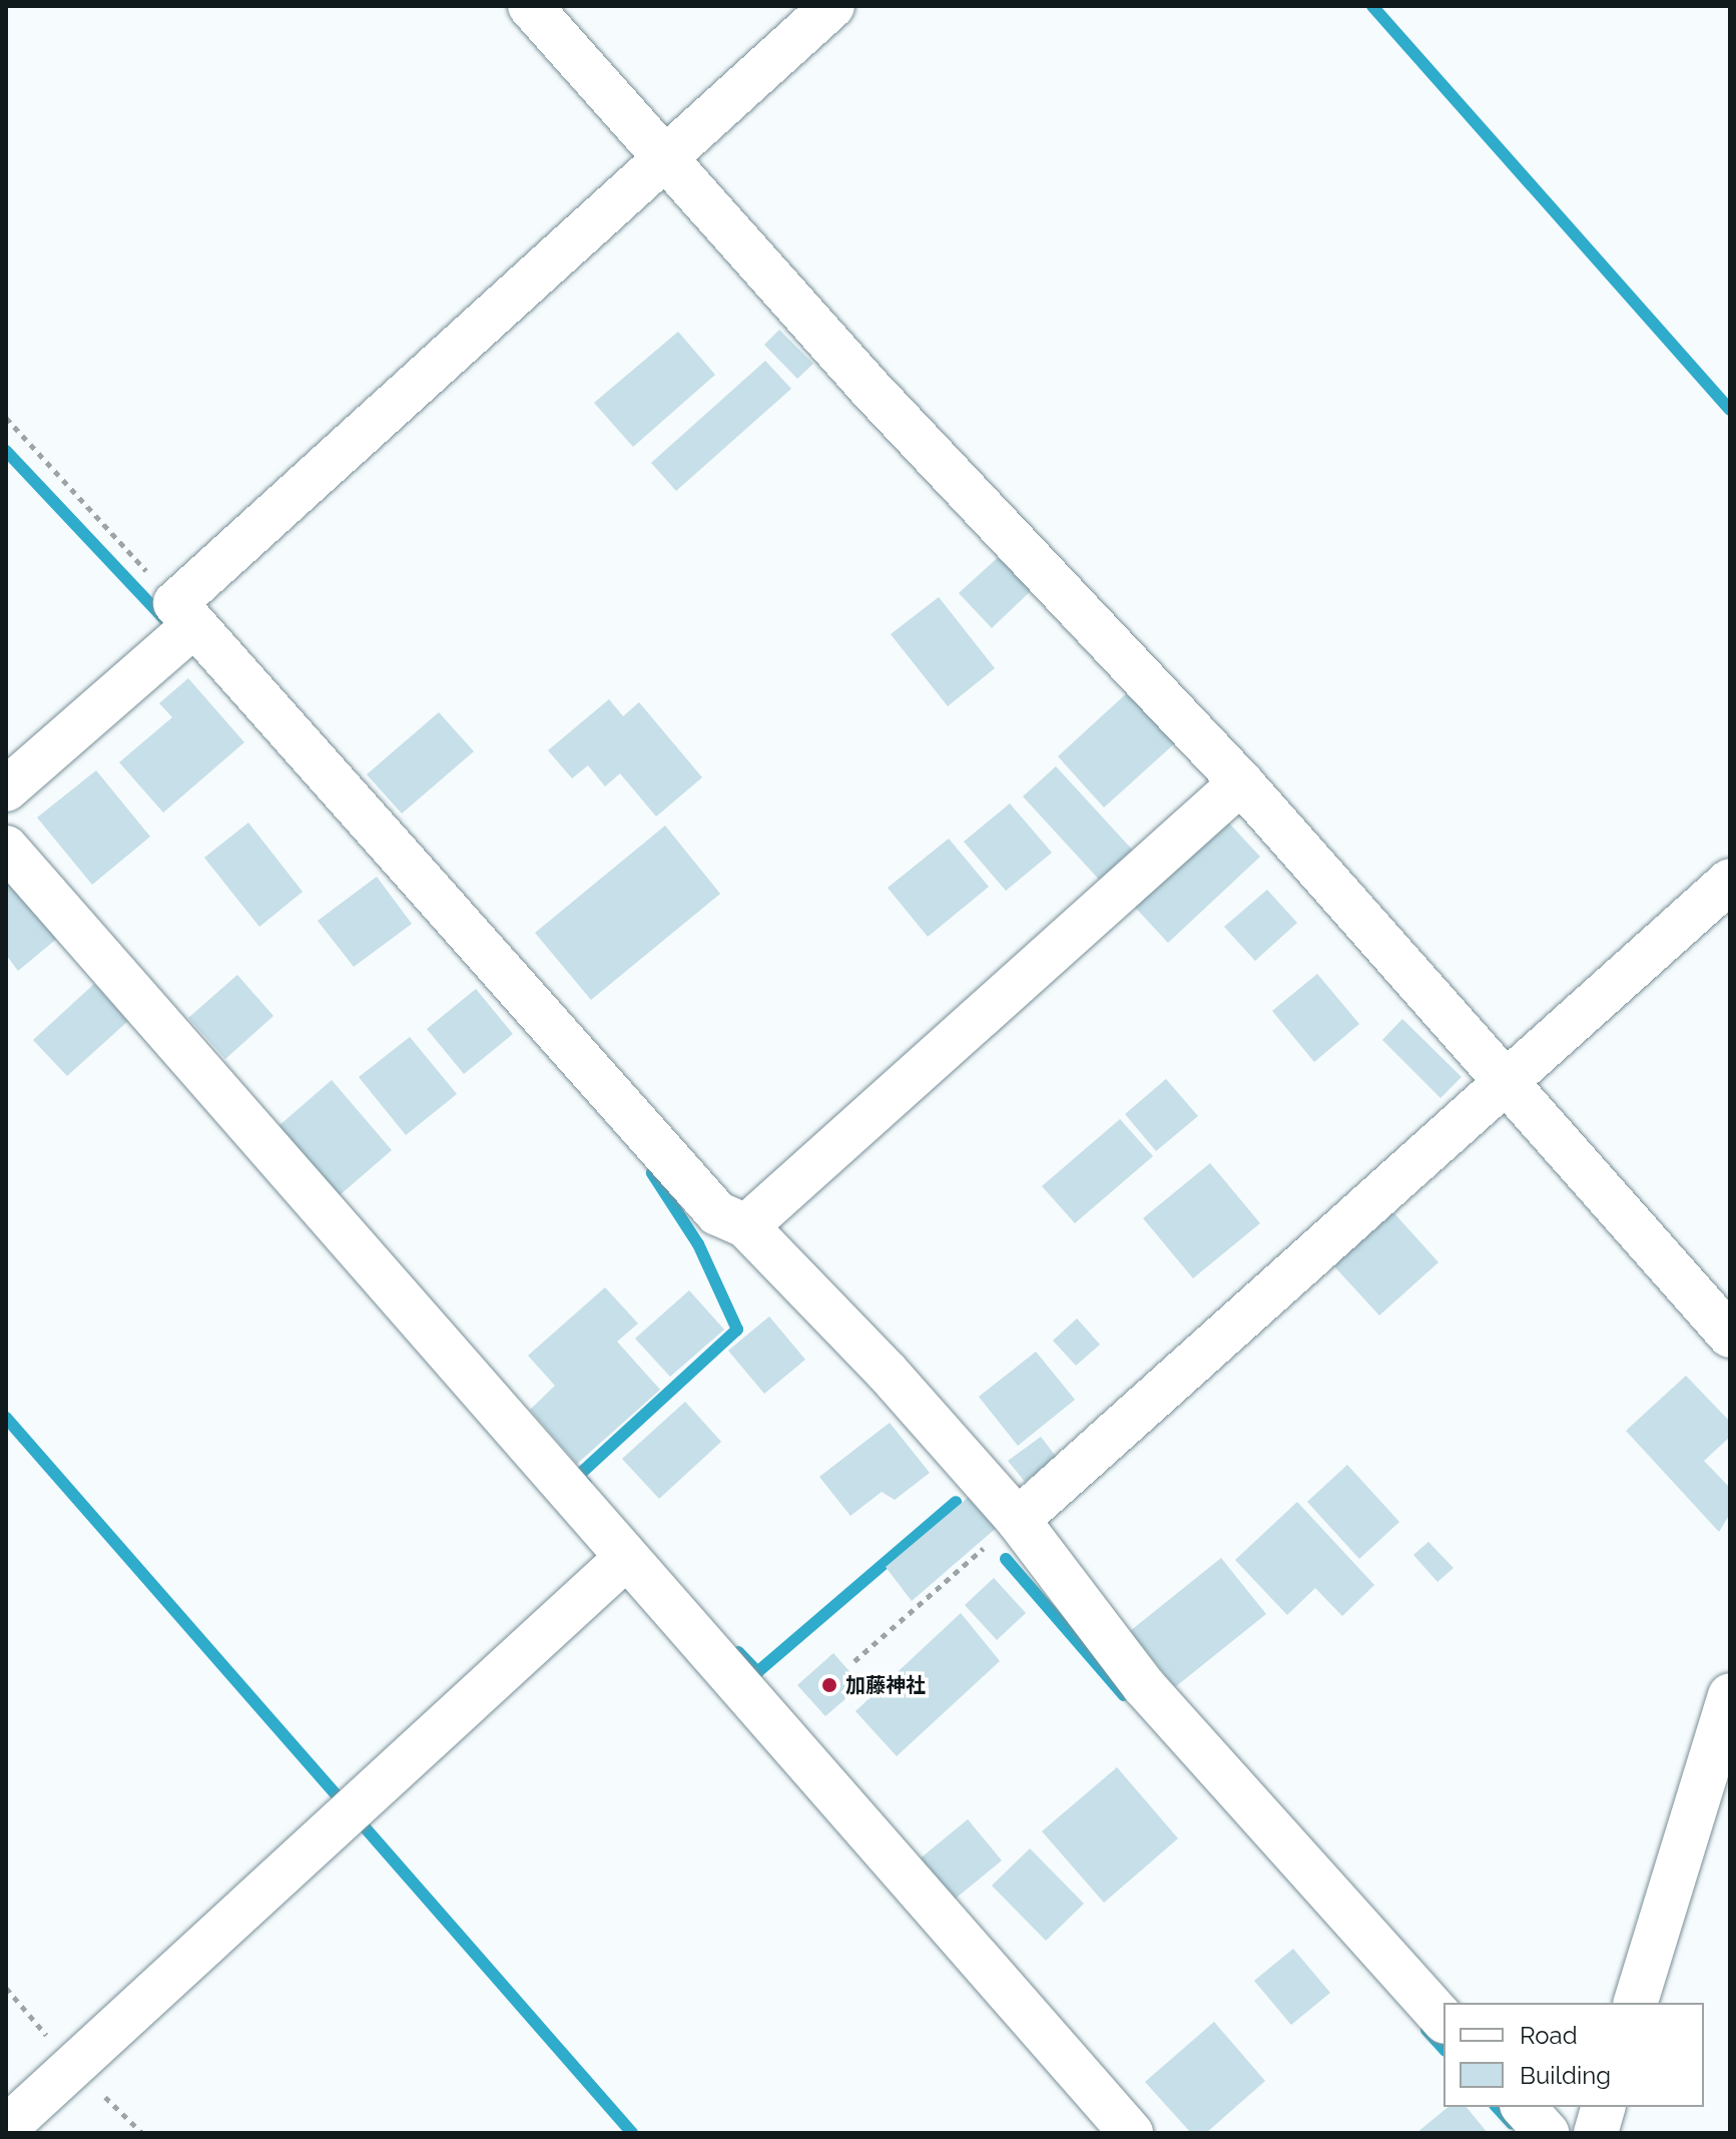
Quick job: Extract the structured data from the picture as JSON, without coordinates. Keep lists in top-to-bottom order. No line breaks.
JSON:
{"places":["加藤神社"],"legend":["Road","Building"]}
